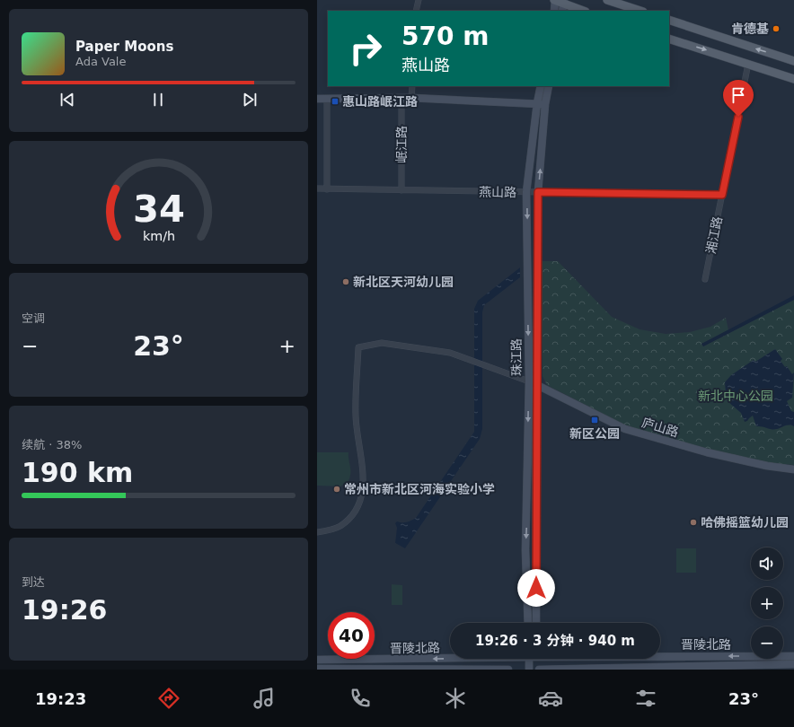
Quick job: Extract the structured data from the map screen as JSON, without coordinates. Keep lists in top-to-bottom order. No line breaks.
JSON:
{"streets":{"street":["岷江路","燕山路","湘江路","珠江路","庐山路","晋陵北路"]},"crossings":[["岷江路","燕山路"],["燕山路","湘江路"],["燕山路","珠江路"],["珠江路","庐山路"]],"parks":["新北中心公园"],"places":{"other":["肯德基","新北区天河幼儿园","常州市新北区河海实验小学","哈佛摇篮幼儿园"],"transit":["惠山路岷江路","新区公园"]},"page":{"turn":["570 m","燕山路"],"song":["Paper Moons","Ada Vale"],"tile":["空调",["续航 · 38%","190 km"],["到达","19:26"]],"heat":["−","23°","+"],"map_buttons":["+","−"],"limit":"40","trip":"19:26 · 3 分钟 · 940 m","tabs":["19:23","23°"],"gauge":["34","km/h"]}}
